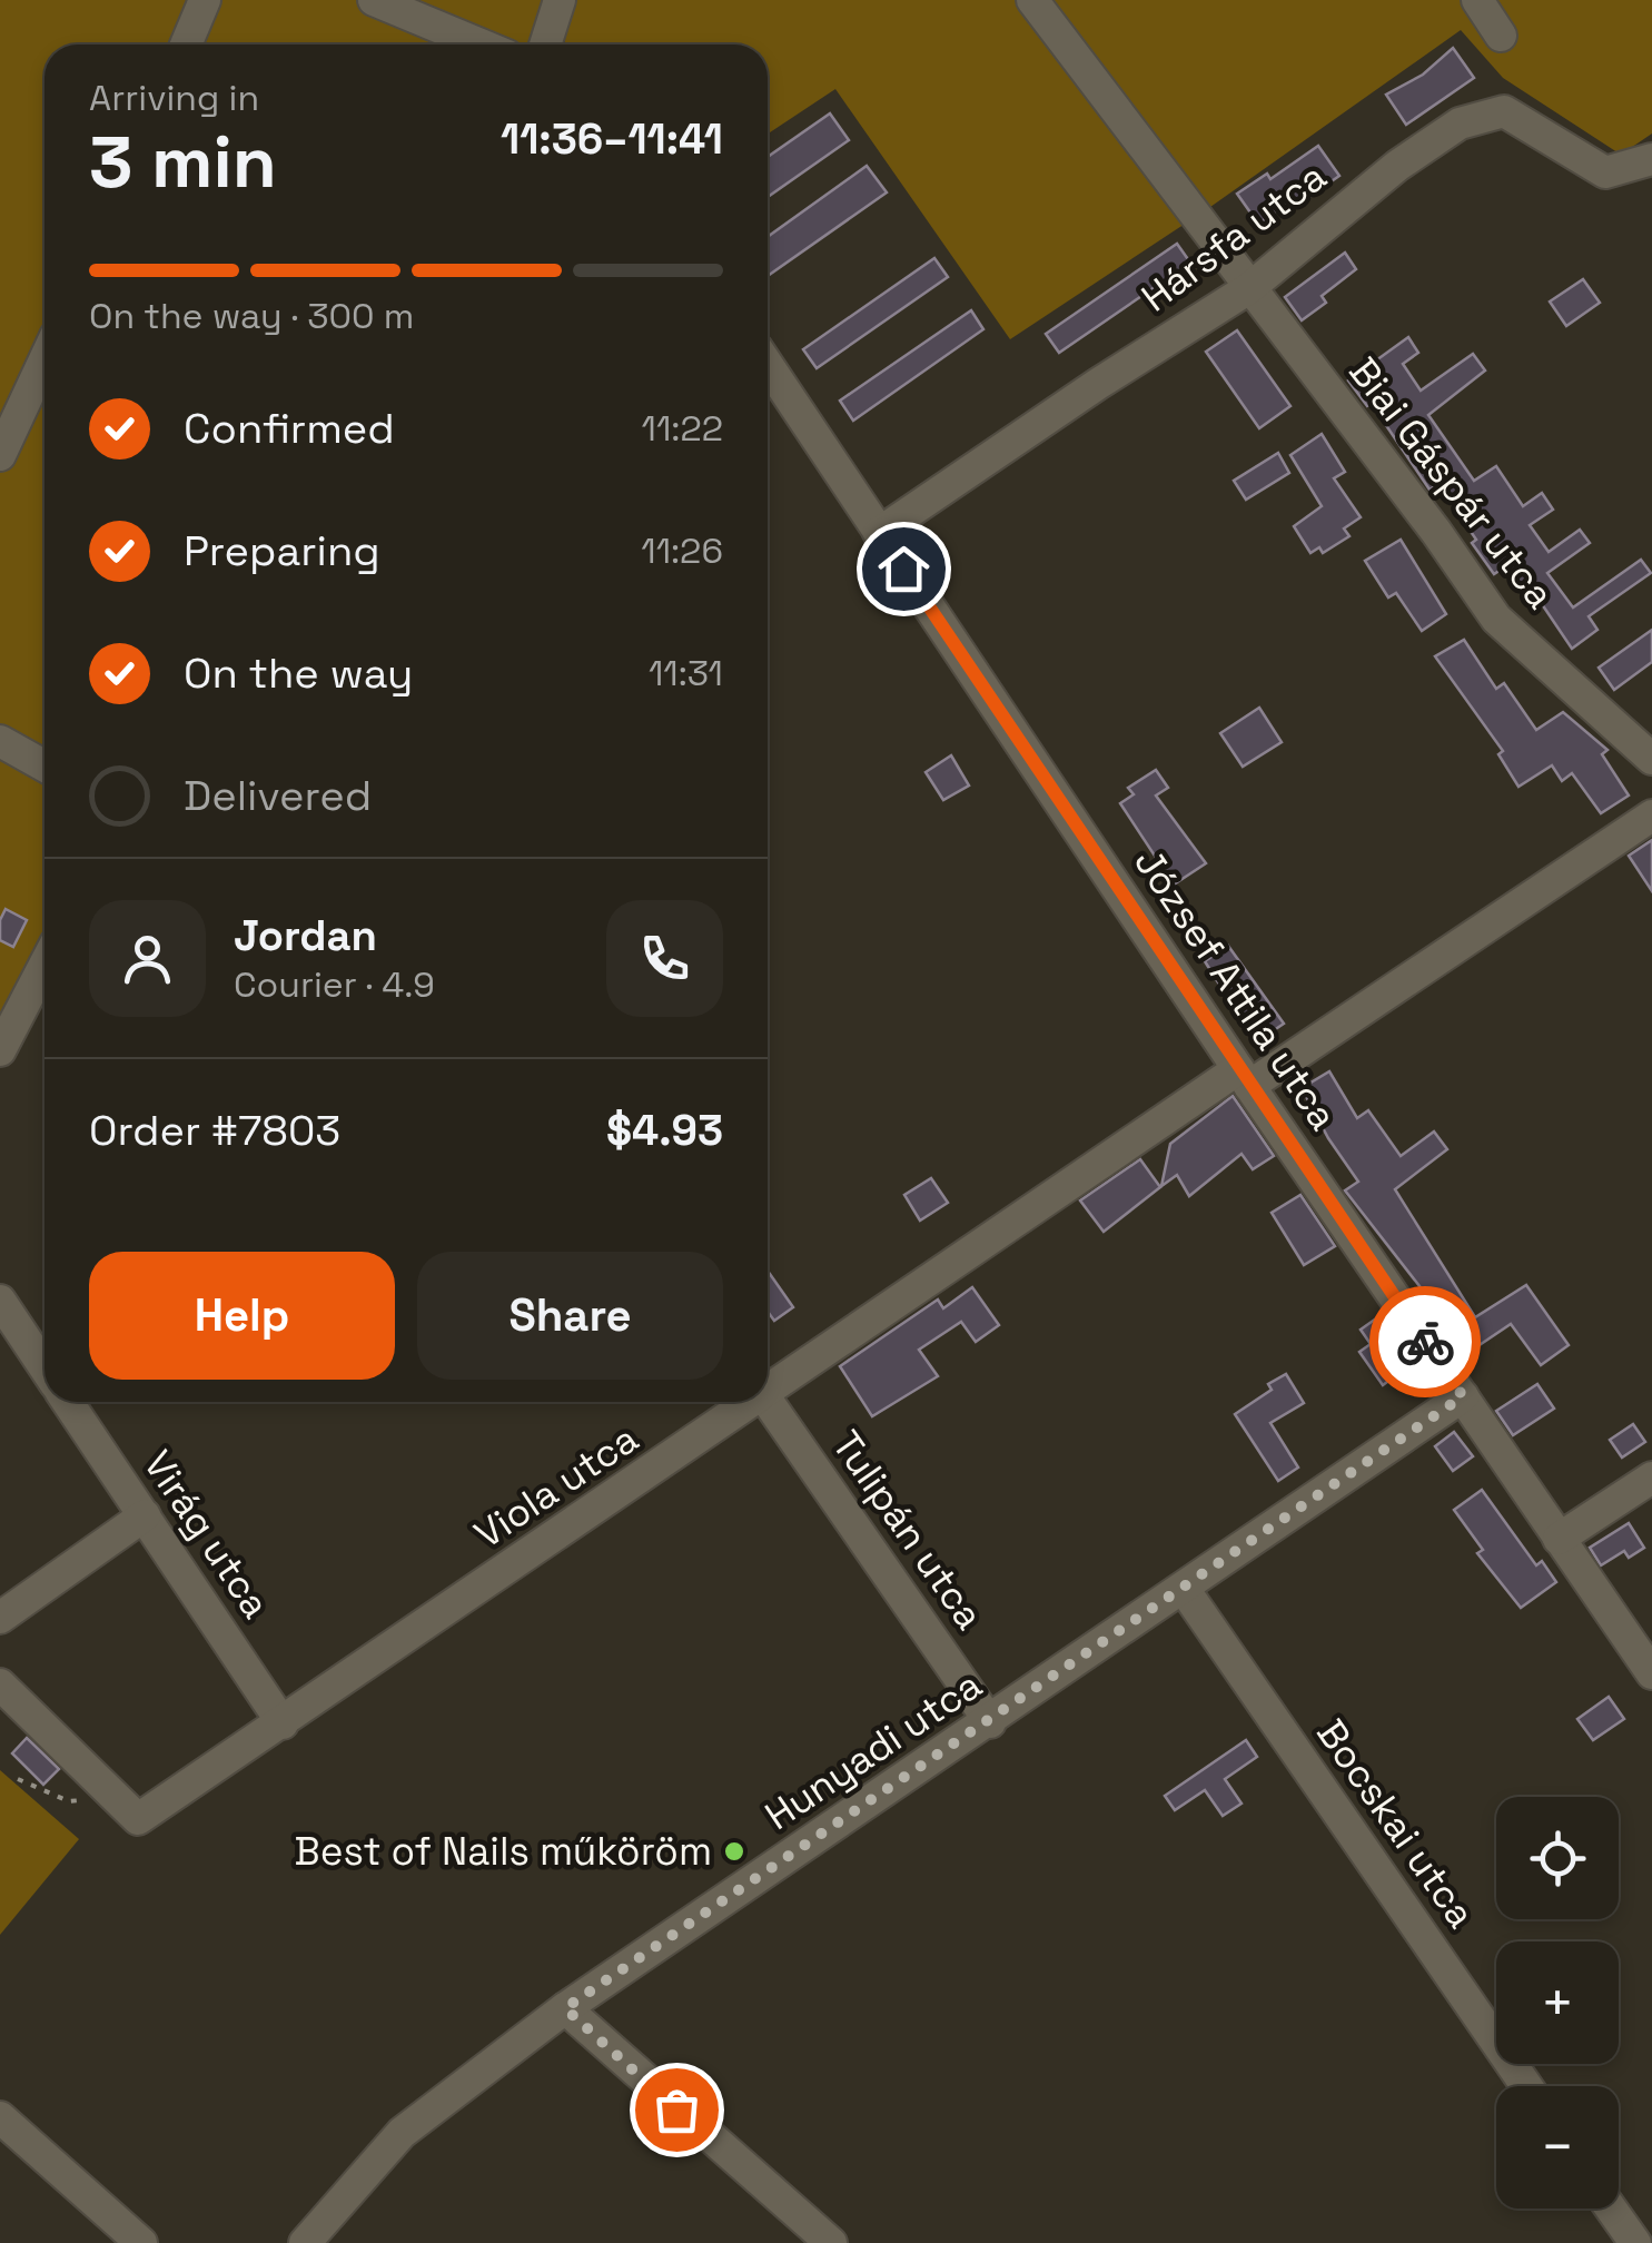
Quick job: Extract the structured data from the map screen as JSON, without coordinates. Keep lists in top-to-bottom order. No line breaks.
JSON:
{"streets":{"street":["Hársfa utca","Biai Gáspár utca","József Attila utca","Viola utca","Tulipán utca","Virág utca","Hunyadi utca","Bocskai utca"]},"crossings":[["Hársfa utca","Biai Gáspár utca"],["Hársfa utca","József Attila utca"],["József Attila utca","Viola utca"],["József Attila utca","Hunyadi utca"],["Viola utca","Virág utca"],["Tulipán utca","Hunyadi utca"],["Hunyadi utca","Bocskai utca"]],"places":["Best of Nails műköröm"],"page":{"heading":["3 min","Arriving in","11:36–11:41"],"panel":["Jordan","Courier · 4.9","Order #7803","$4.93"],"bar":"On the way · 300 m","list":[["Confirmed","11:22"],["Preparing","11:26"],["On the way","11:31"],"Delivered"],"buttons":["Help","Share"],"map_buttons":["+","−"]}}
